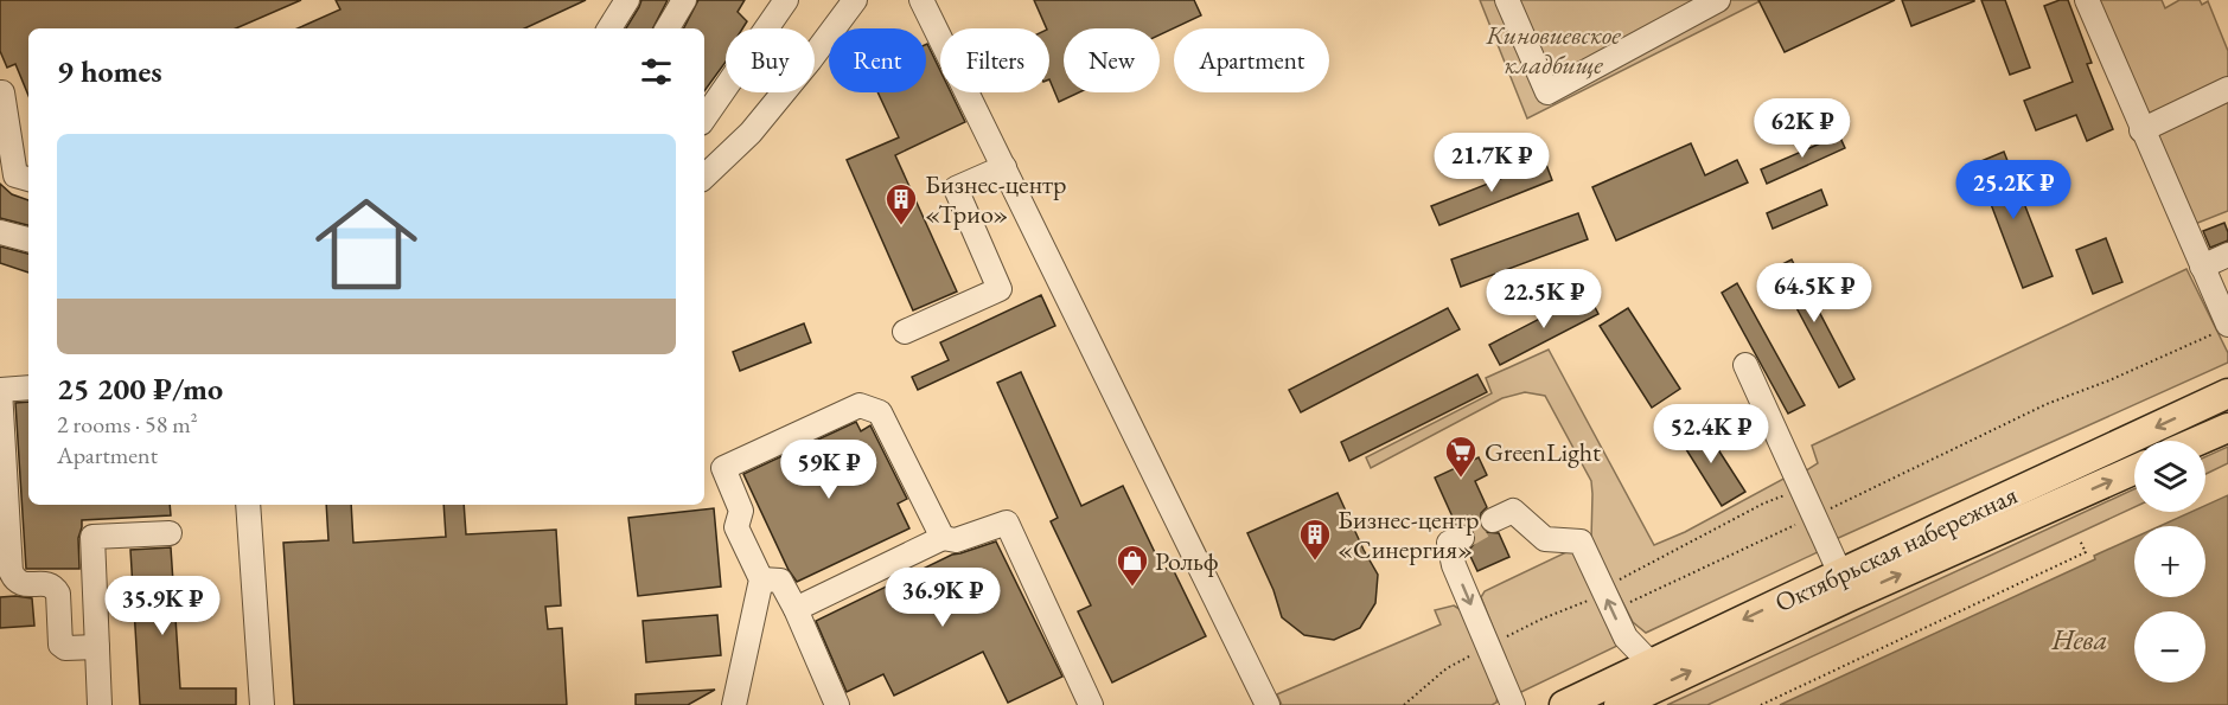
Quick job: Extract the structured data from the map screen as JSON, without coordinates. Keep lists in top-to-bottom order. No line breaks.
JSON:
{"streets":{"main road":["Октябрьская набережная"]},"water":["Нева"],"parks":["Киновиевское кладбище"],"places":{"building":["Бизнес-центр «Трио»","Бизнес-центр «Синергия»"],"supermarket":["GreenLight"],"shop":["Рольф"]},"page":{"chip":["Buy","Rent","Filters","New","Apartment"],"heading":"9 homes","price":["62K ₽","21.7K ₽","25.2K ₽","64.5K ₽","22.5K ₽","52.4K ₽","59K ₽","36.9K ₽","35.9K ₽"],"list":[{"name":"25 200 ₽/mo","note":"2 rooms · 58 m² · Apartment"}],"map_buttons":["+","−"]}}
